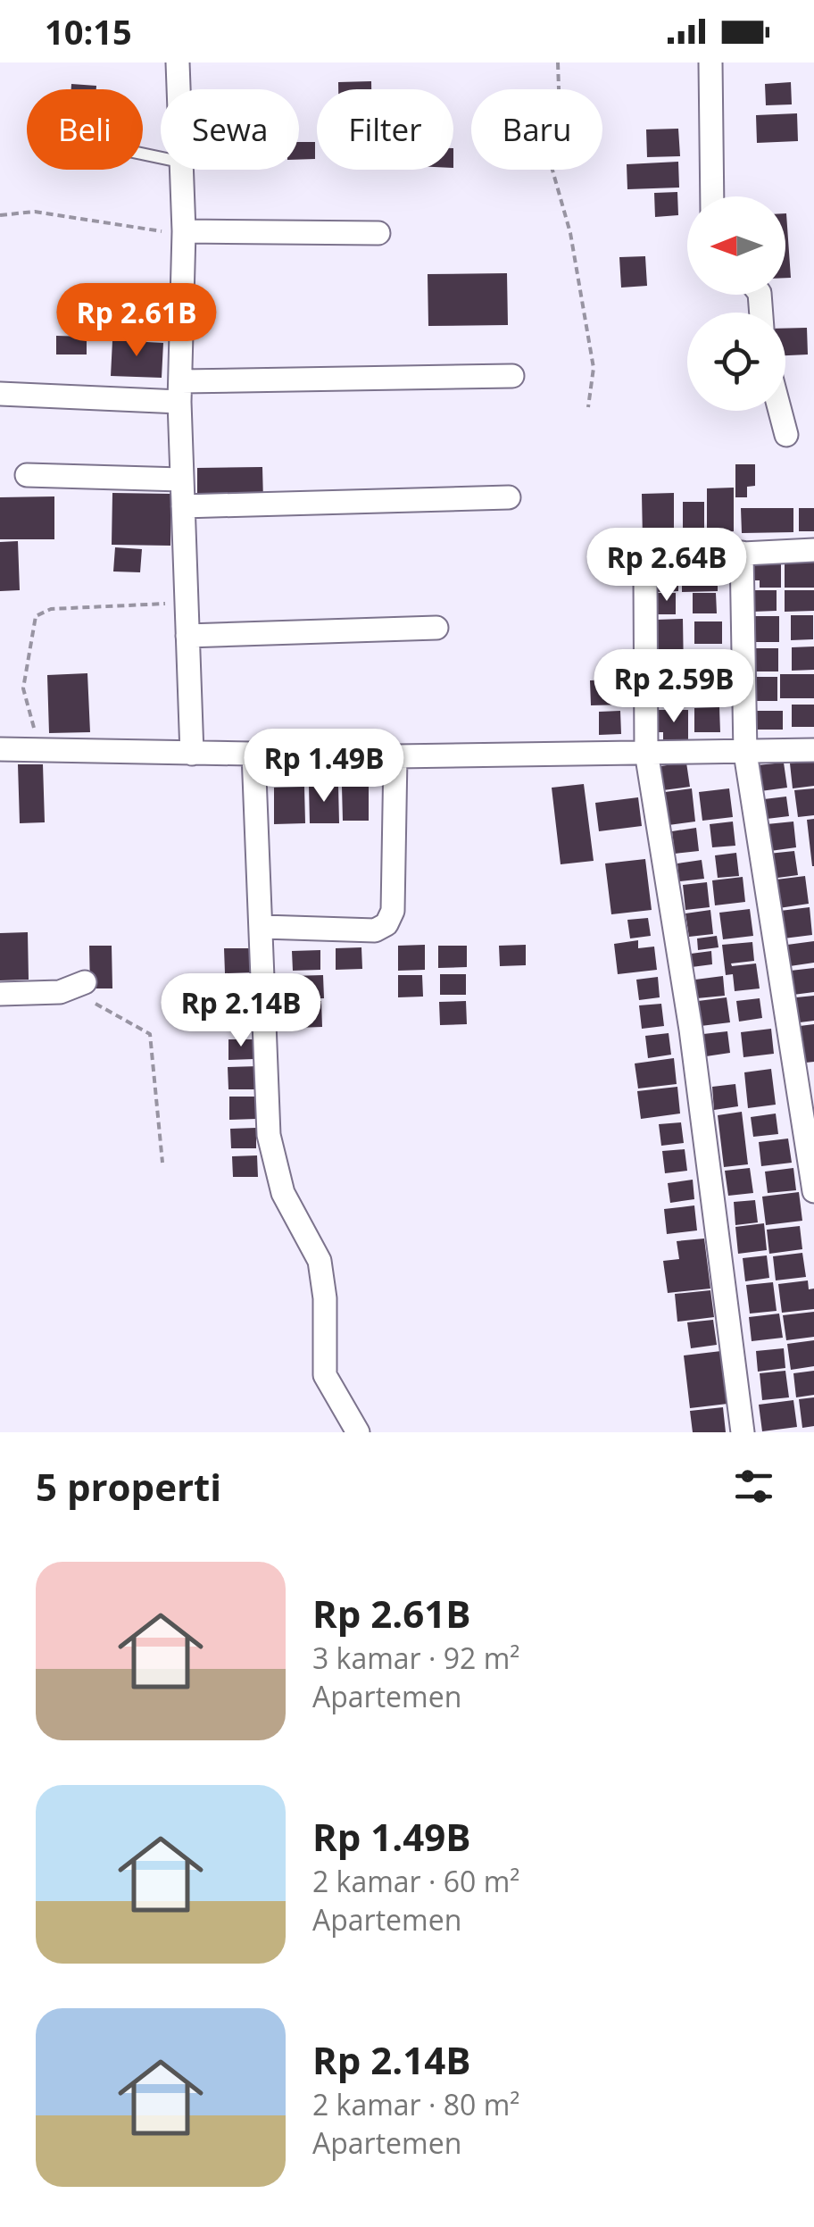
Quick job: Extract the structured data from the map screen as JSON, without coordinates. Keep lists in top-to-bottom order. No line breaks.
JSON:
{"north":"left","page":{"status":"10:15","chip":["Beli","Sewa","Filter","Baru"],"price":["Rp 2.61B","Rp 2.64B","Rp 2.59B","Rp 1.49B","Rp 2.14B"],"heading":"5 properti","list":[{"name":"Rp 2.61B","note":"3 kamar · 92 m² · Apartemen"},{"name":"Rp 1.49B","note":"2 kamar · 60 m² · Apartemen"},{"name":"Rp 2.14B","note":"2 kamar · 80 m² · Apartemen"}]}}
